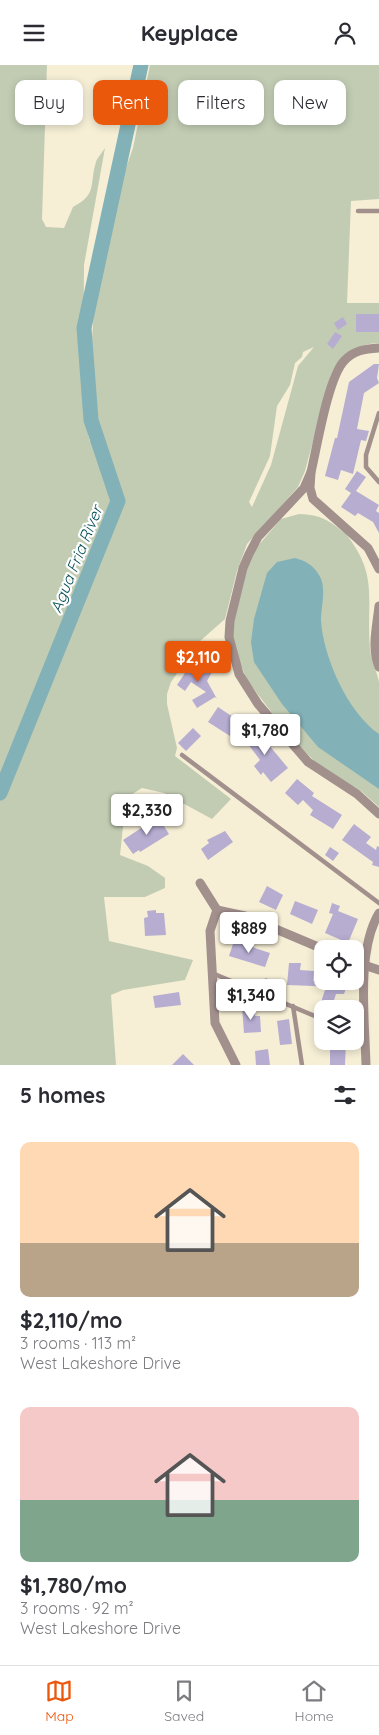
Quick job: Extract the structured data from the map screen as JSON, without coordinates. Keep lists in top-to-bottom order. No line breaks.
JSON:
{"water":["Agua Fria River"],"page":{"header":"Keyplace","chip":["Buy","Rent","Filters","New"],"price":["$2,110","$1,780","$2,330","$889","$1,340"],"heading":"5 homes","list":[{"name":"$2,110/mo","note":"3 rooms · 113 m² · West Lakeshore Drive"},{"name":"$1,780/mo","note":"3 rooms · 92 m² · West Lakeshore Drive"}],"tabs":["Map","Saved","Home"]}}
